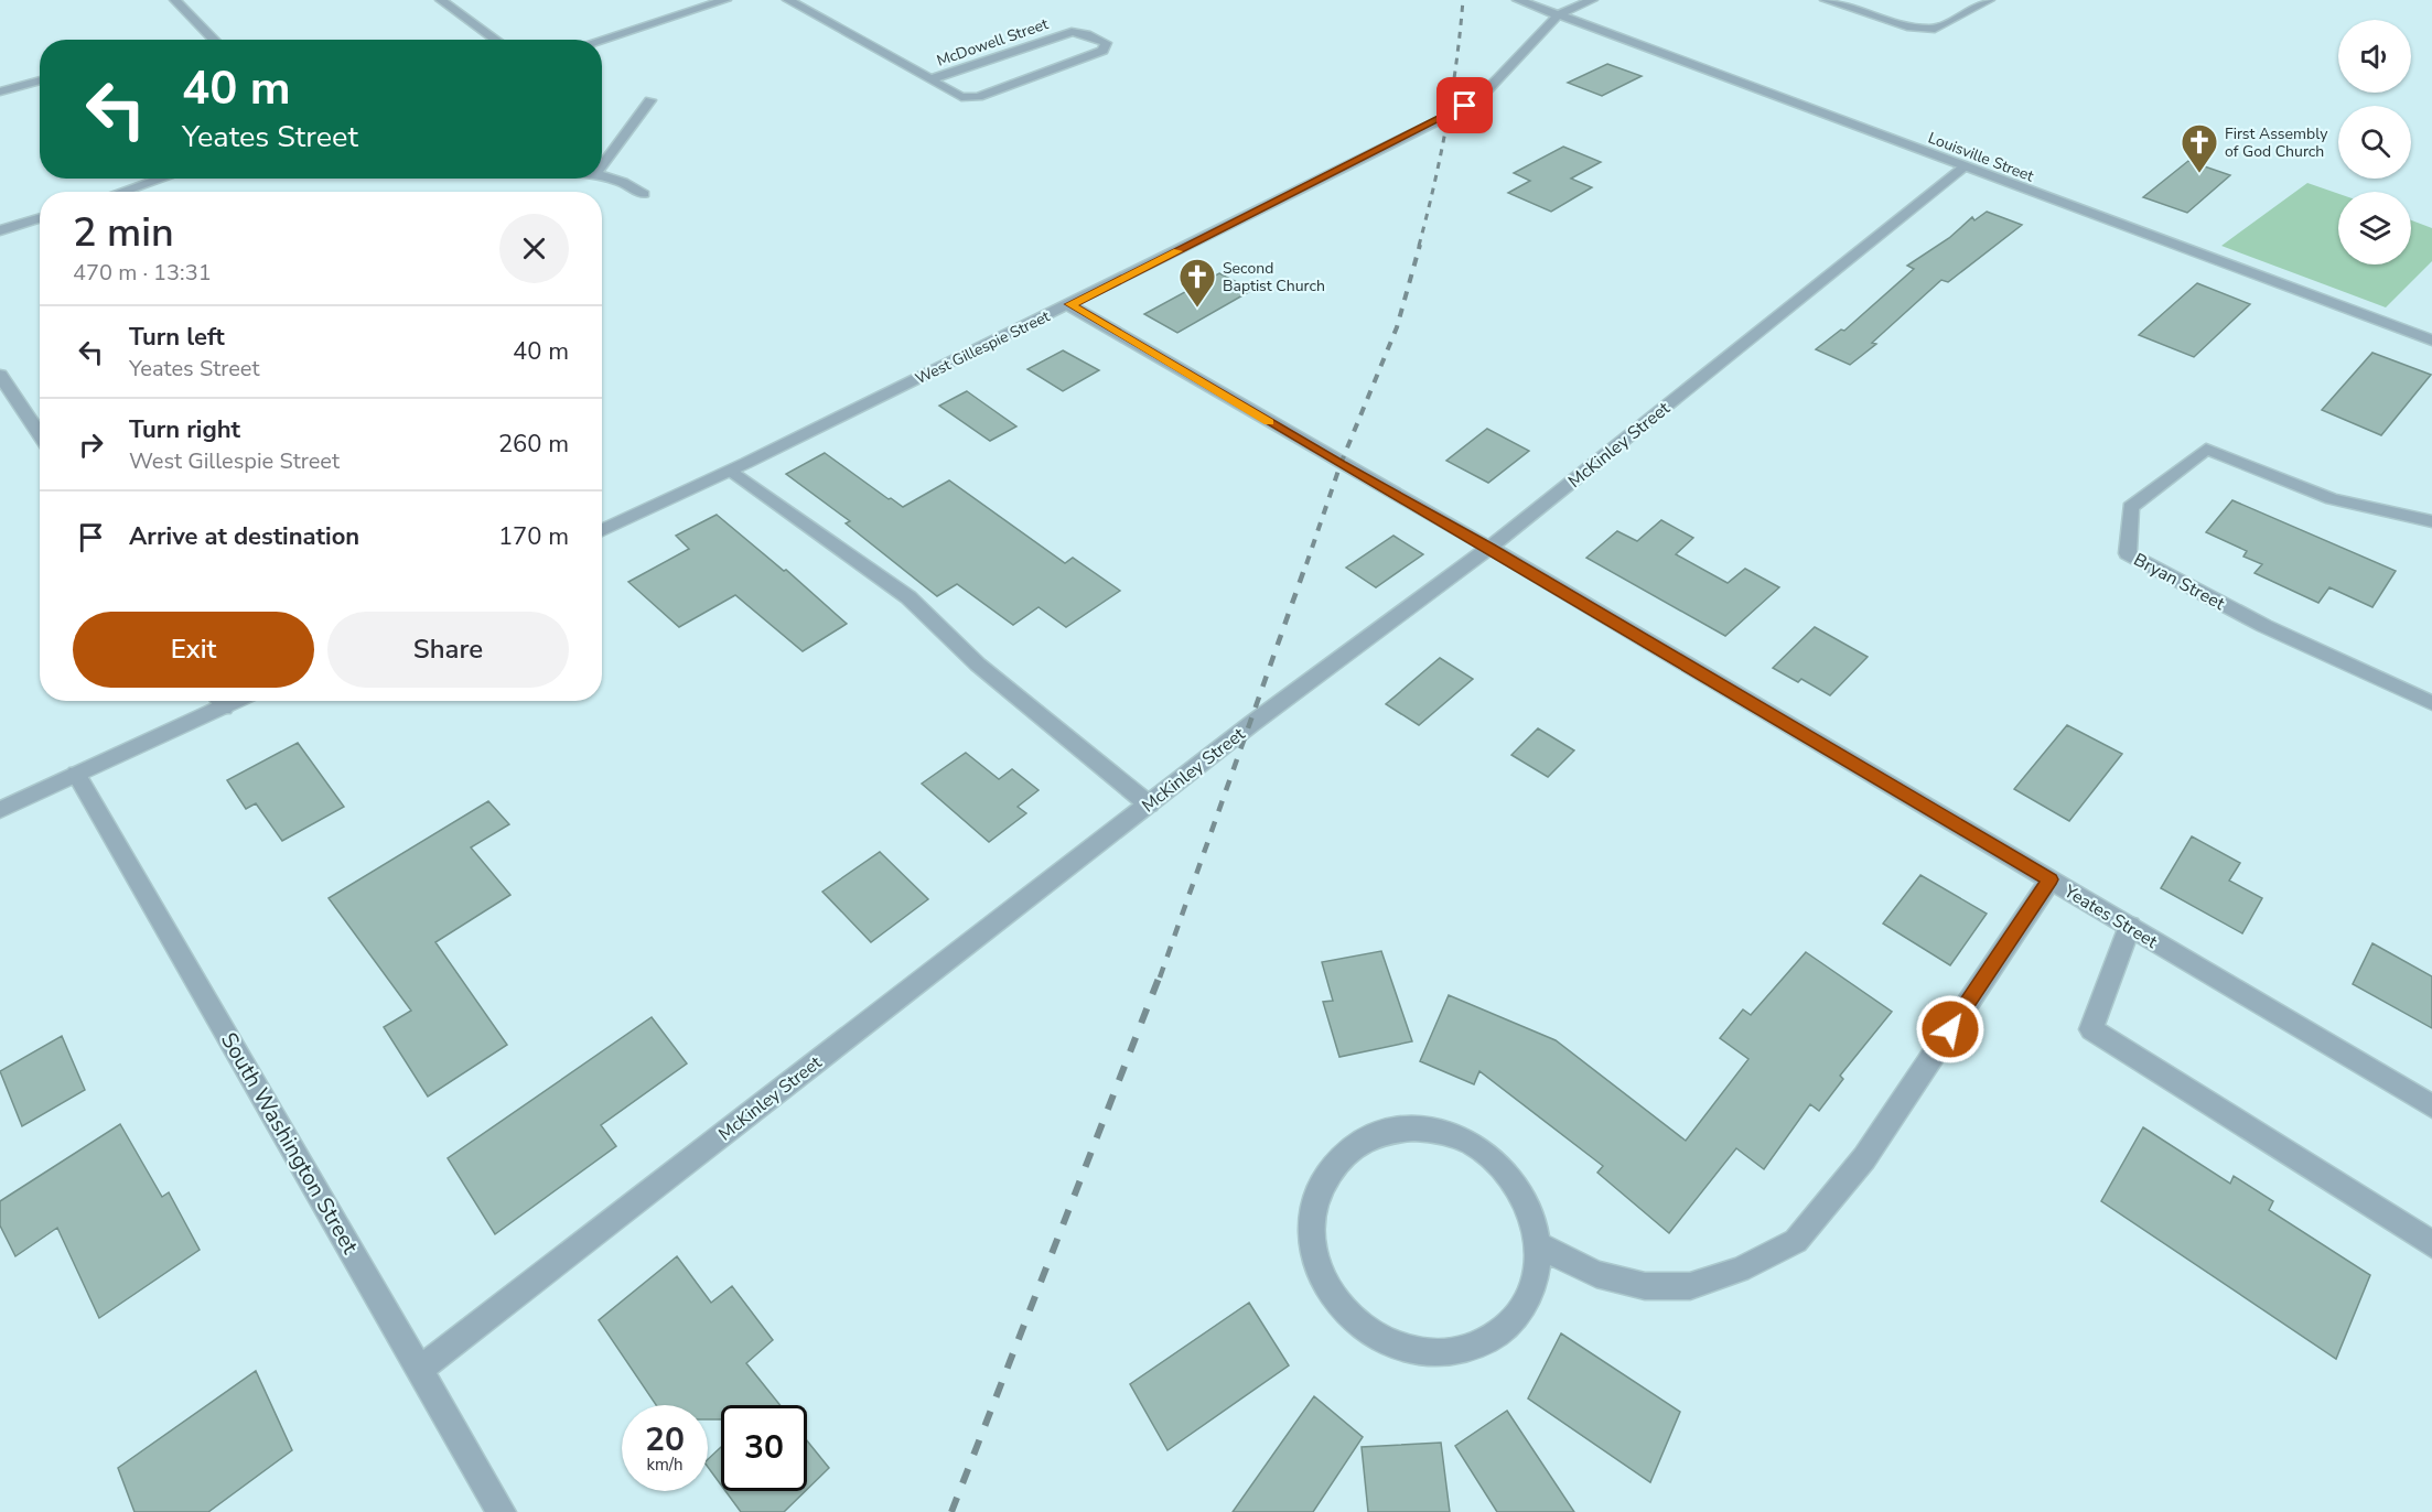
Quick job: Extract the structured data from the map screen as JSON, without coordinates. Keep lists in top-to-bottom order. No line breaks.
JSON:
{"streets":{"street":["McDowell Street","Louisville Street","West Gillespie Street","McKinley Street","Bryan Street","Yeates Street","South Washington Street"]},"crossings":[["Louisville Street","West Gillespie Street"],["Louisville Street","McKinley Street"],["West Gillespie Street","Yeates Street"],["McKinley Street","Yeates Street"],["McKinley Street","South Washington Street"]],"places":{"church":["First Assembly of God Church","Second Baptist Church"]},"page":{"turn":["40 m","Yeates Street"],"heading":["2 min","470 m · 13:31"],"list":[{"name":"Turn left","note":"Yeates Street","value":"40 m"},{"name":"Turn right","note":"West Gillespie Street","value":"260 m"},{"name":"Arrive at destination","value":"170 m"}],"buttons":["Exit","Share"],"speed":"20 km/h","limit":"30"}}
